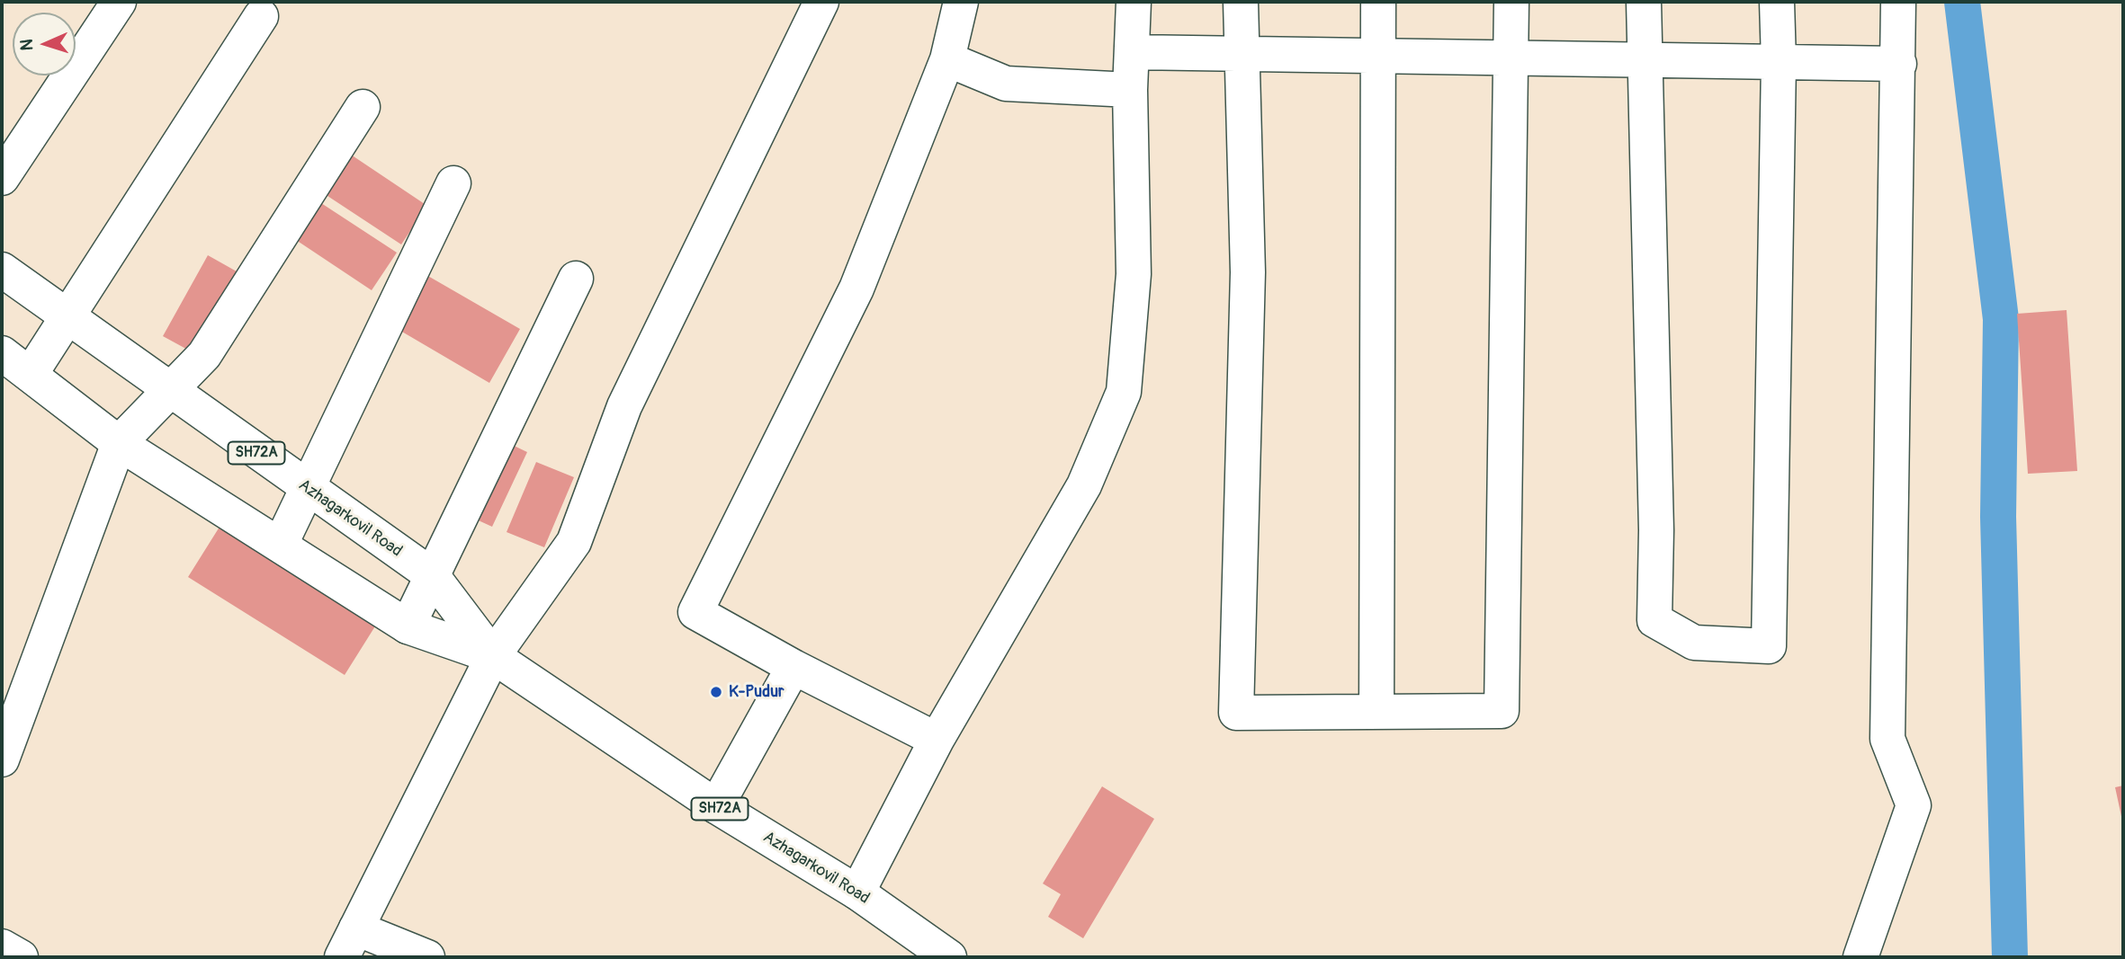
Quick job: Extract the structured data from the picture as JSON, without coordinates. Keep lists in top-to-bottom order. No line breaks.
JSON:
{"streets":{"street":["SH72A","Azhagarkovil Road"]},"places":["K-Pudur"],"north":"left"}
